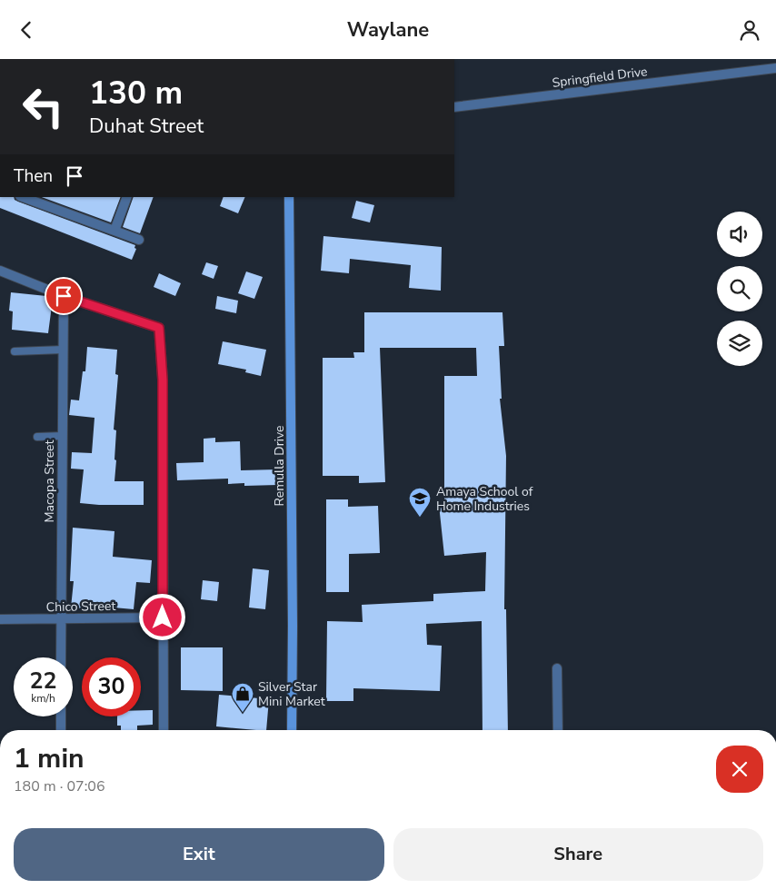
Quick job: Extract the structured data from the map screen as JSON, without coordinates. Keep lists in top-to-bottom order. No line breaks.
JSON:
{"streets":{"main road":["Remulla Drive"],"street":["Springfield Drive","Macopa Street","Chico Street"]},"crossings":[["Macopa Street","Chico Street"]],"places":{"school or university":["Amaya School of Home Industries"],"shop":["Silver Star Mini Market"]},"page":{"header":"Waylane","turn":["130 m","Duhat Street"],"then":"Then","speed":"22 km/h","limit":"30","heading":["1 min","180 m · 07:06"],"buttons":["Exit","Share"]}}
